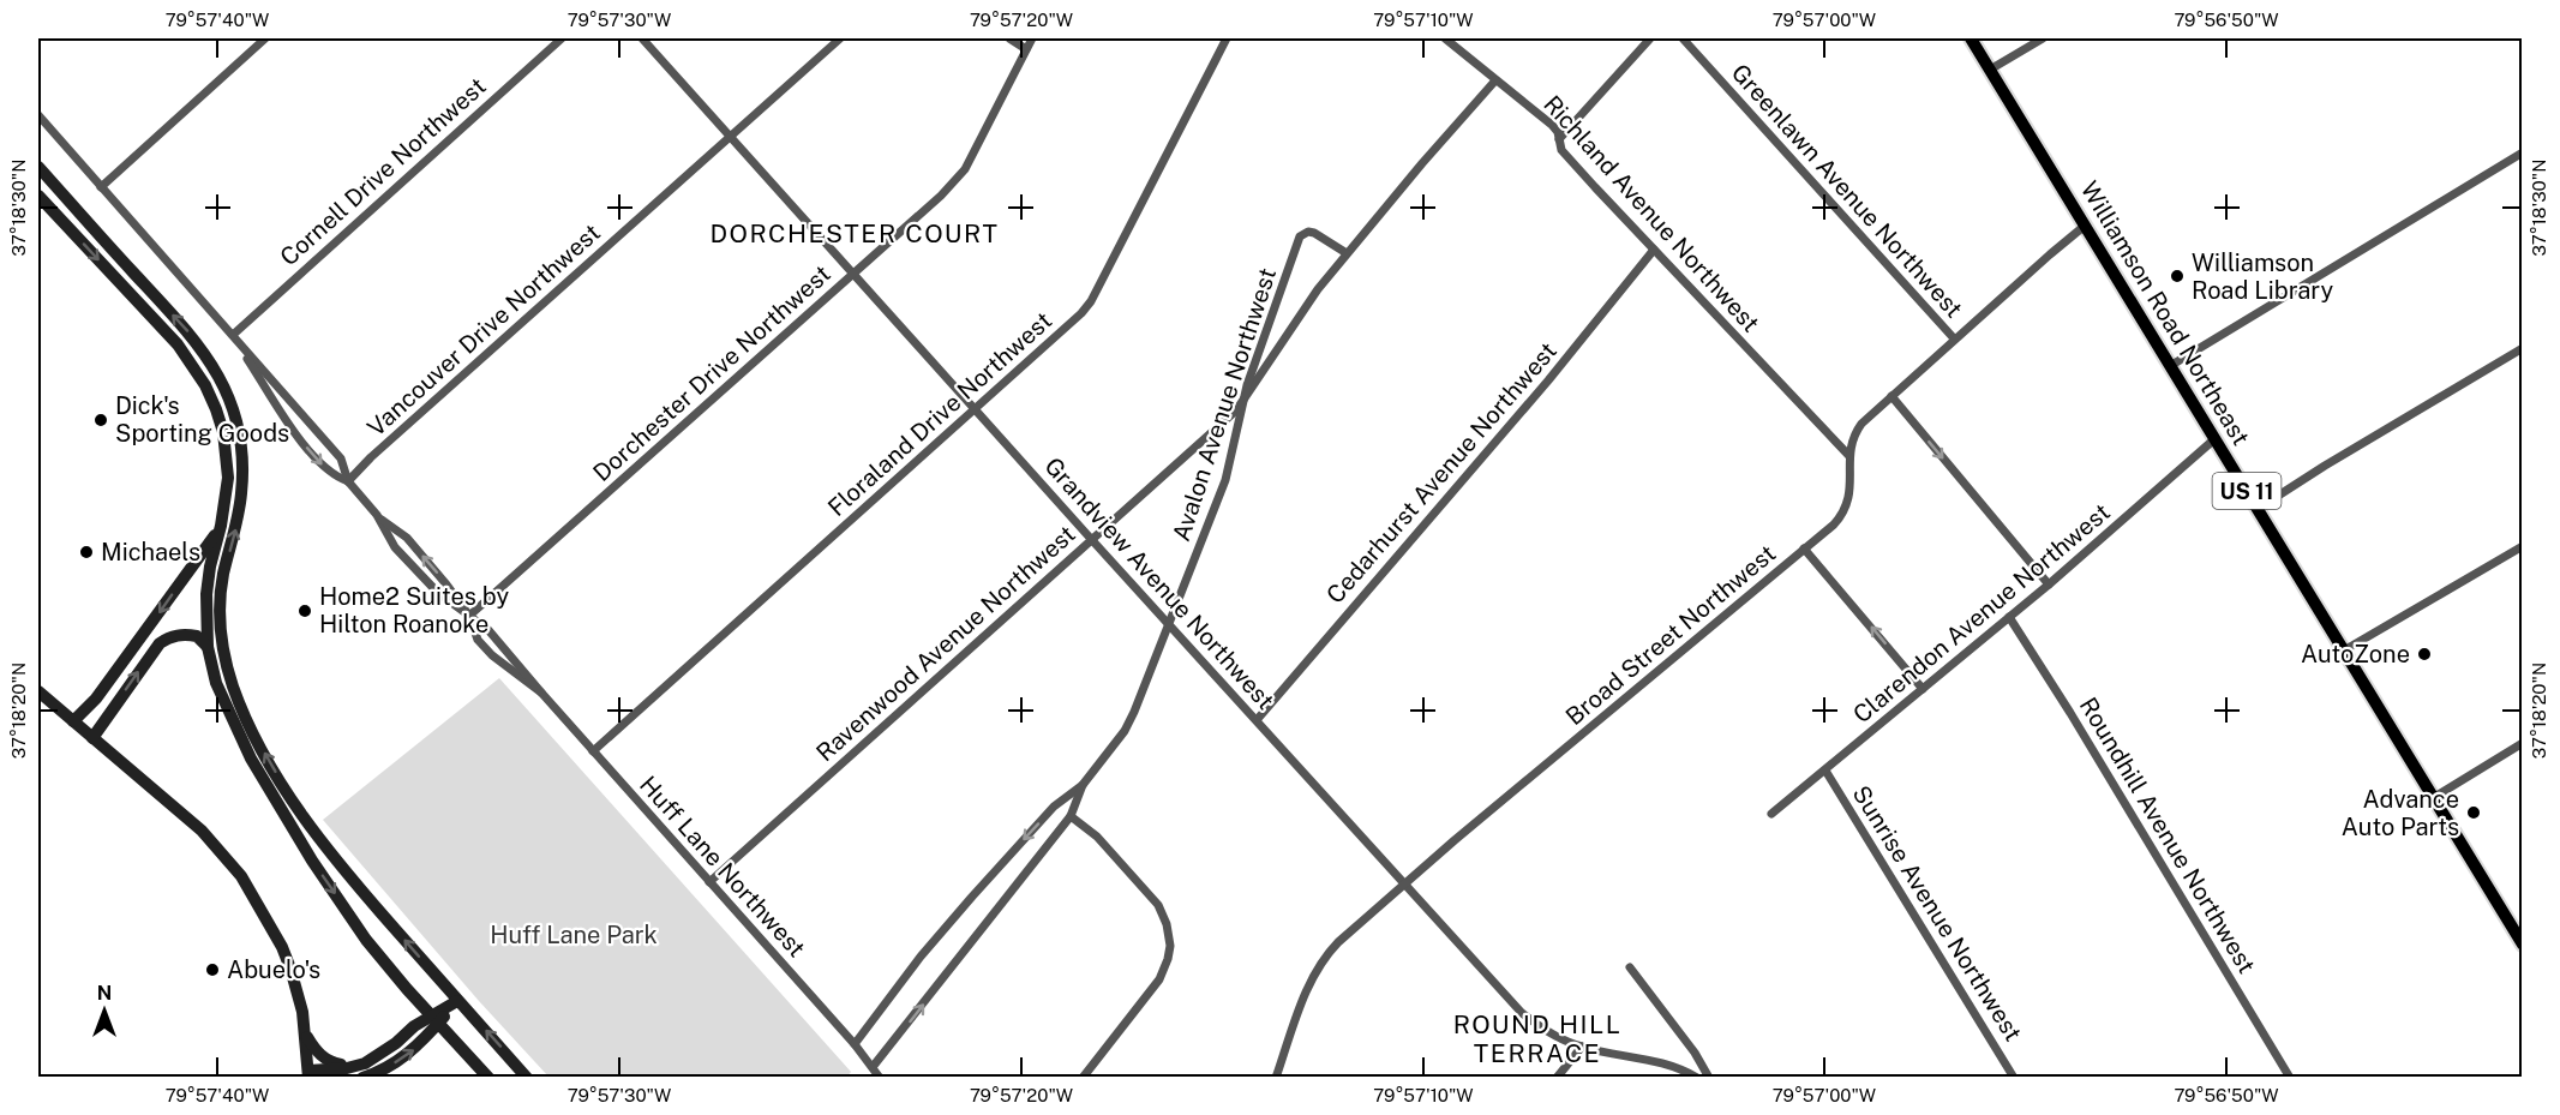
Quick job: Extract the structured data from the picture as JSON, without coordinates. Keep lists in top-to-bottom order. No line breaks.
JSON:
{"streets":{"main road":["Williamson Road Northeast","US 11"],"street":["Cornell Drive Northwest","Greenlawn Avenue Northwest","Richland Avenue Northwest","Vancouver Drive Northwest","Dorchester Drive Northwest","Avalon Avenue Northwest","Floraland Drive Northwest","Cedarhurst Avenue Northwest","Grandview Avenue Northwest","Clarendon Avenue Northwest","Broad Street Northwest","Ravenwood Avenue Northwest","Roundhill Avenue Northwest","Huff Lane Northwest","Sunrise Avenue Northwest"]},"crossings":[["Cornell Drive Northwest","Huff Lane Northwest"],["Greenlawn Avenue Northwest","Broad Street Northwest"],["Richland Avenue Northwest","Cedarhurst Avenue Northwest"],["Richland Avenue Northwest","Broad Street Northwest"],["Williamson Road Northeast","Clarendon Avenue Northwest"],["Williamson Road Northeast","Broad Street Northwest"],["Vancouver Drive Northwest","Grandview Avenue Northwest"],["Vancouver Drive Northwest","Huff Lane Northwest"],["Dorchester Drive Northwest","Grandview Avenue Northwest"],["Dorchester Drive Northwest","Huff Lane Northwest"],["Avalon Avenue Northwest","Grandview Avenue Northwest"],["Avalon Avenue Northwest","Ravenwood Avenue Northwest"],["Avalon Avenue Northwest","Huff Lane Northwest"],["Floraland Drive Northwest","Grandview Avenue Northwest"],["Floraland Drive Northwest","Huff Lane Northwest"],["Cedarhurst Avenue Northwest","Grandview Avenue Northwest"],["Grandview Avenue Northwest","Broad Street Northwest"],["Grandview Avenue Northwest","Ravenwood Avenue Northwest"],["Clarendon Avenue Northwest","Roundhill Avenue Northwest"],["Clarendon Avenue Northwest","Sunrise Avenue Northwest"],["Ravenwood Avenue Northwest","Huff Lane Northwest"]],"districts":["DORCHESTER COURT","ROUND HILL TERRACE"],"parks":["Huff Lane Park"],"places":["Williamson Road Library","Dick's Sporting Goods","Michaels","Home2 Suites by Hilton Roanoke","AutoZone","Advance Auto Parts","Abuelo's"],"north":"top","coordinates":["79°57'40\"W","79°57'30\"W","79°57'20\"W","79°57'10\"W","79°57'00\"W","79°56'50\"W","37°18'30\"N","37°18'20\"N"]}
